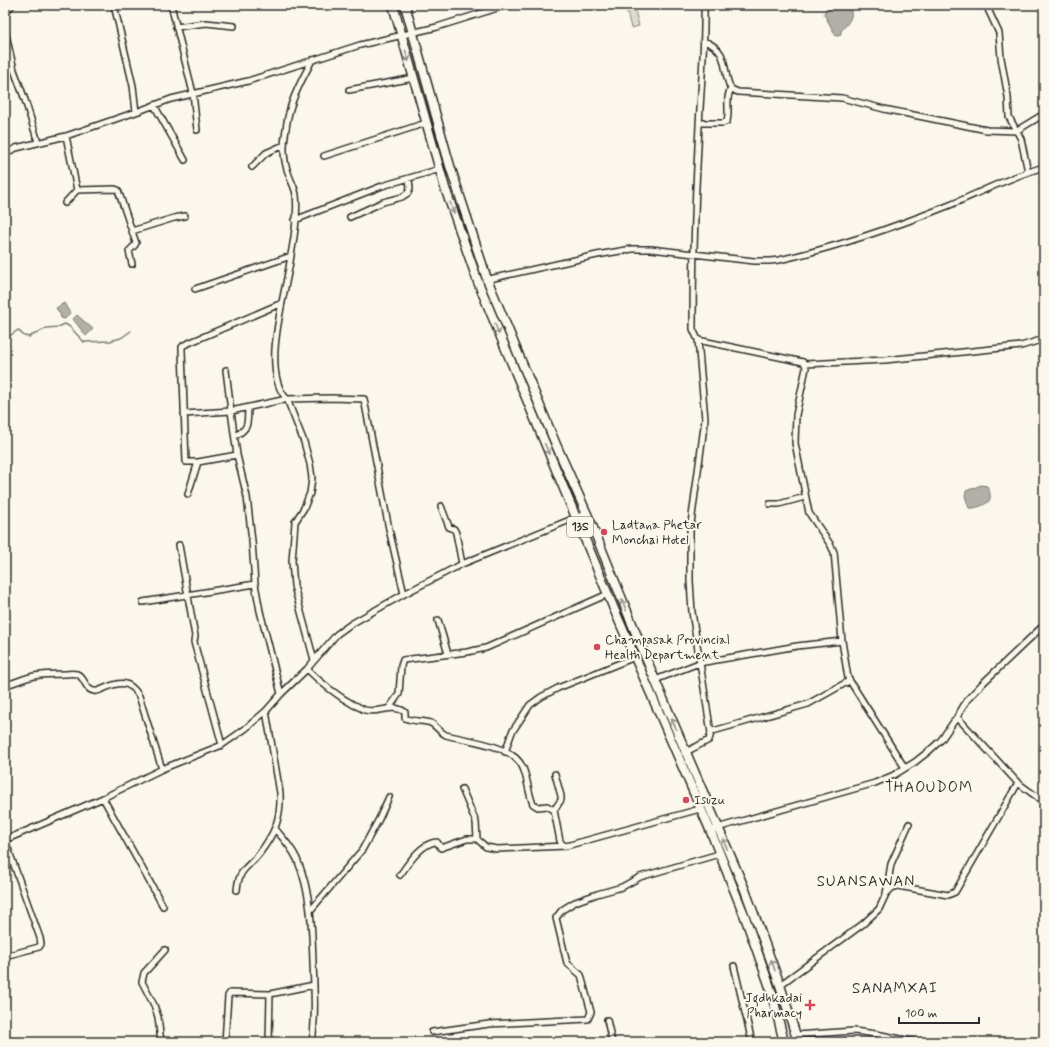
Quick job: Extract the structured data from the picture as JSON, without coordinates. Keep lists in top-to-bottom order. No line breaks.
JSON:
{"streets":{"highway":["13S"]},"districts":["THAOUDOM","SUANSAWAN","SANAMXAI"],"places":{"other":["Ladtana Phetar Monchai Hotel","Champasak Provincial Health Department","Isuzu"],"health":["Jgdhkadai Pharmacy"]},"scale_bar":"100 m"}
